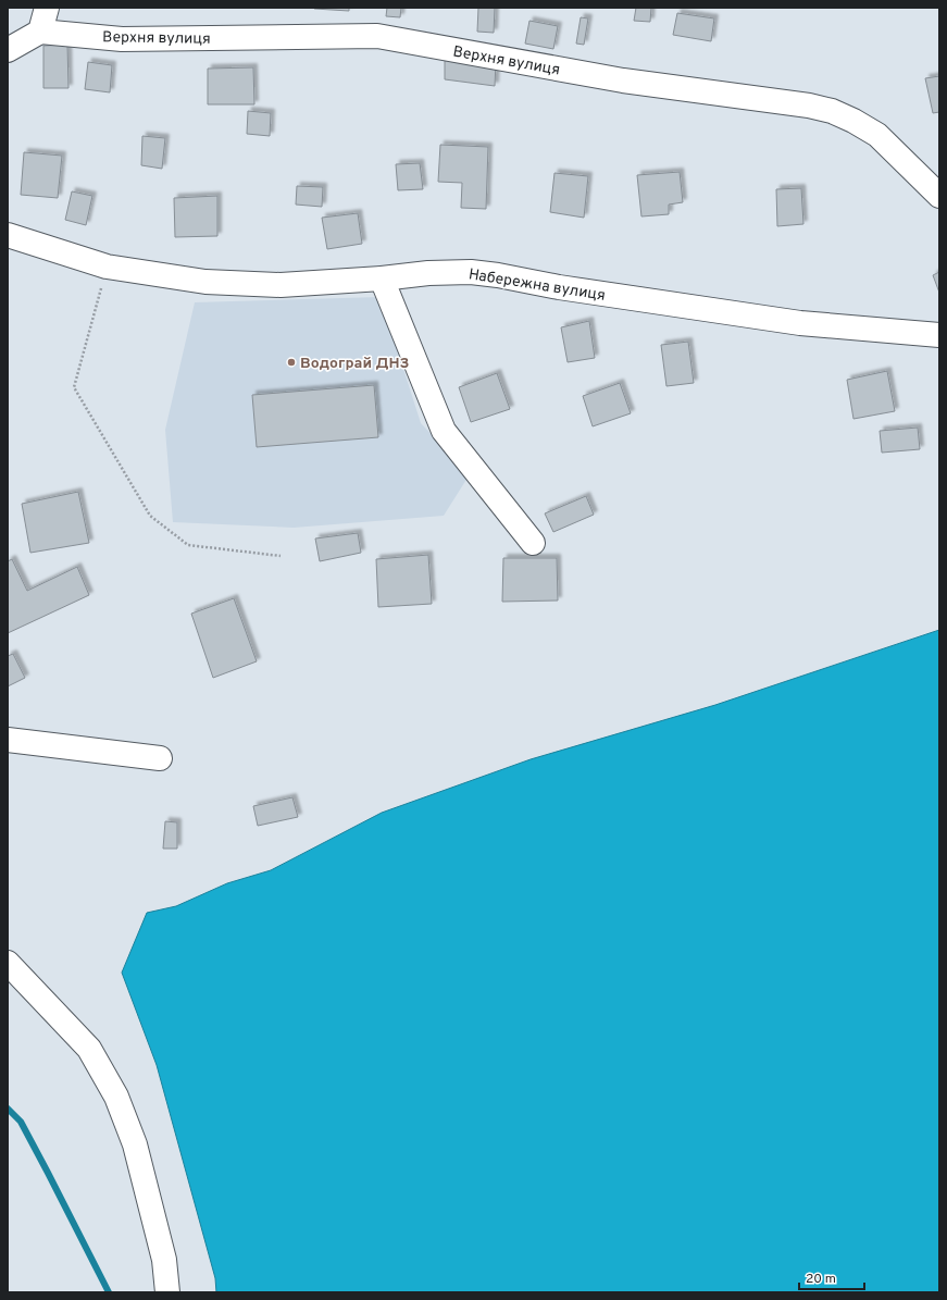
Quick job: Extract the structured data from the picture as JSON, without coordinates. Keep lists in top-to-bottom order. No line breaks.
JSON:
{"streets":{"street":["Верхня вулиця","Набережна вулиця"]},"places":["Водограй ДНЗ"],"scale_bar":"20 m"}
